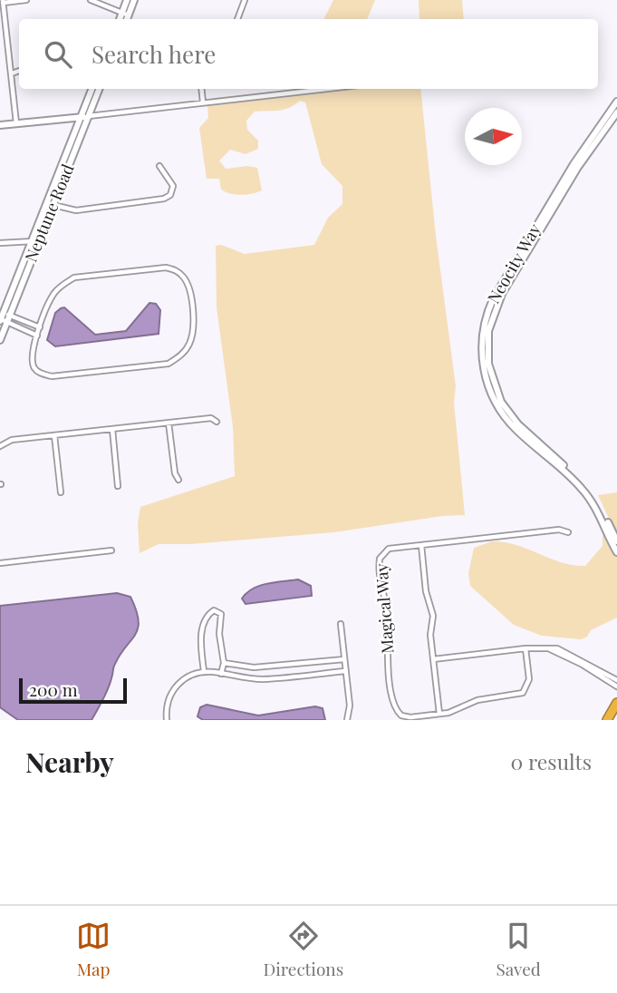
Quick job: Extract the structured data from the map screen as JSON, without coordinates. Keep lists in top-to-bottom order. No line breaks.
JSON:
{"streets":{"street":["Neptune Road","Neocity Way","Magical Way"]},"scale_bar":"200 m","north":"right","page":{"search":"Search here","scale":"200 m","heading":["Nearby","0 results"],"nav":["Map","Directions","Saved"]}}
